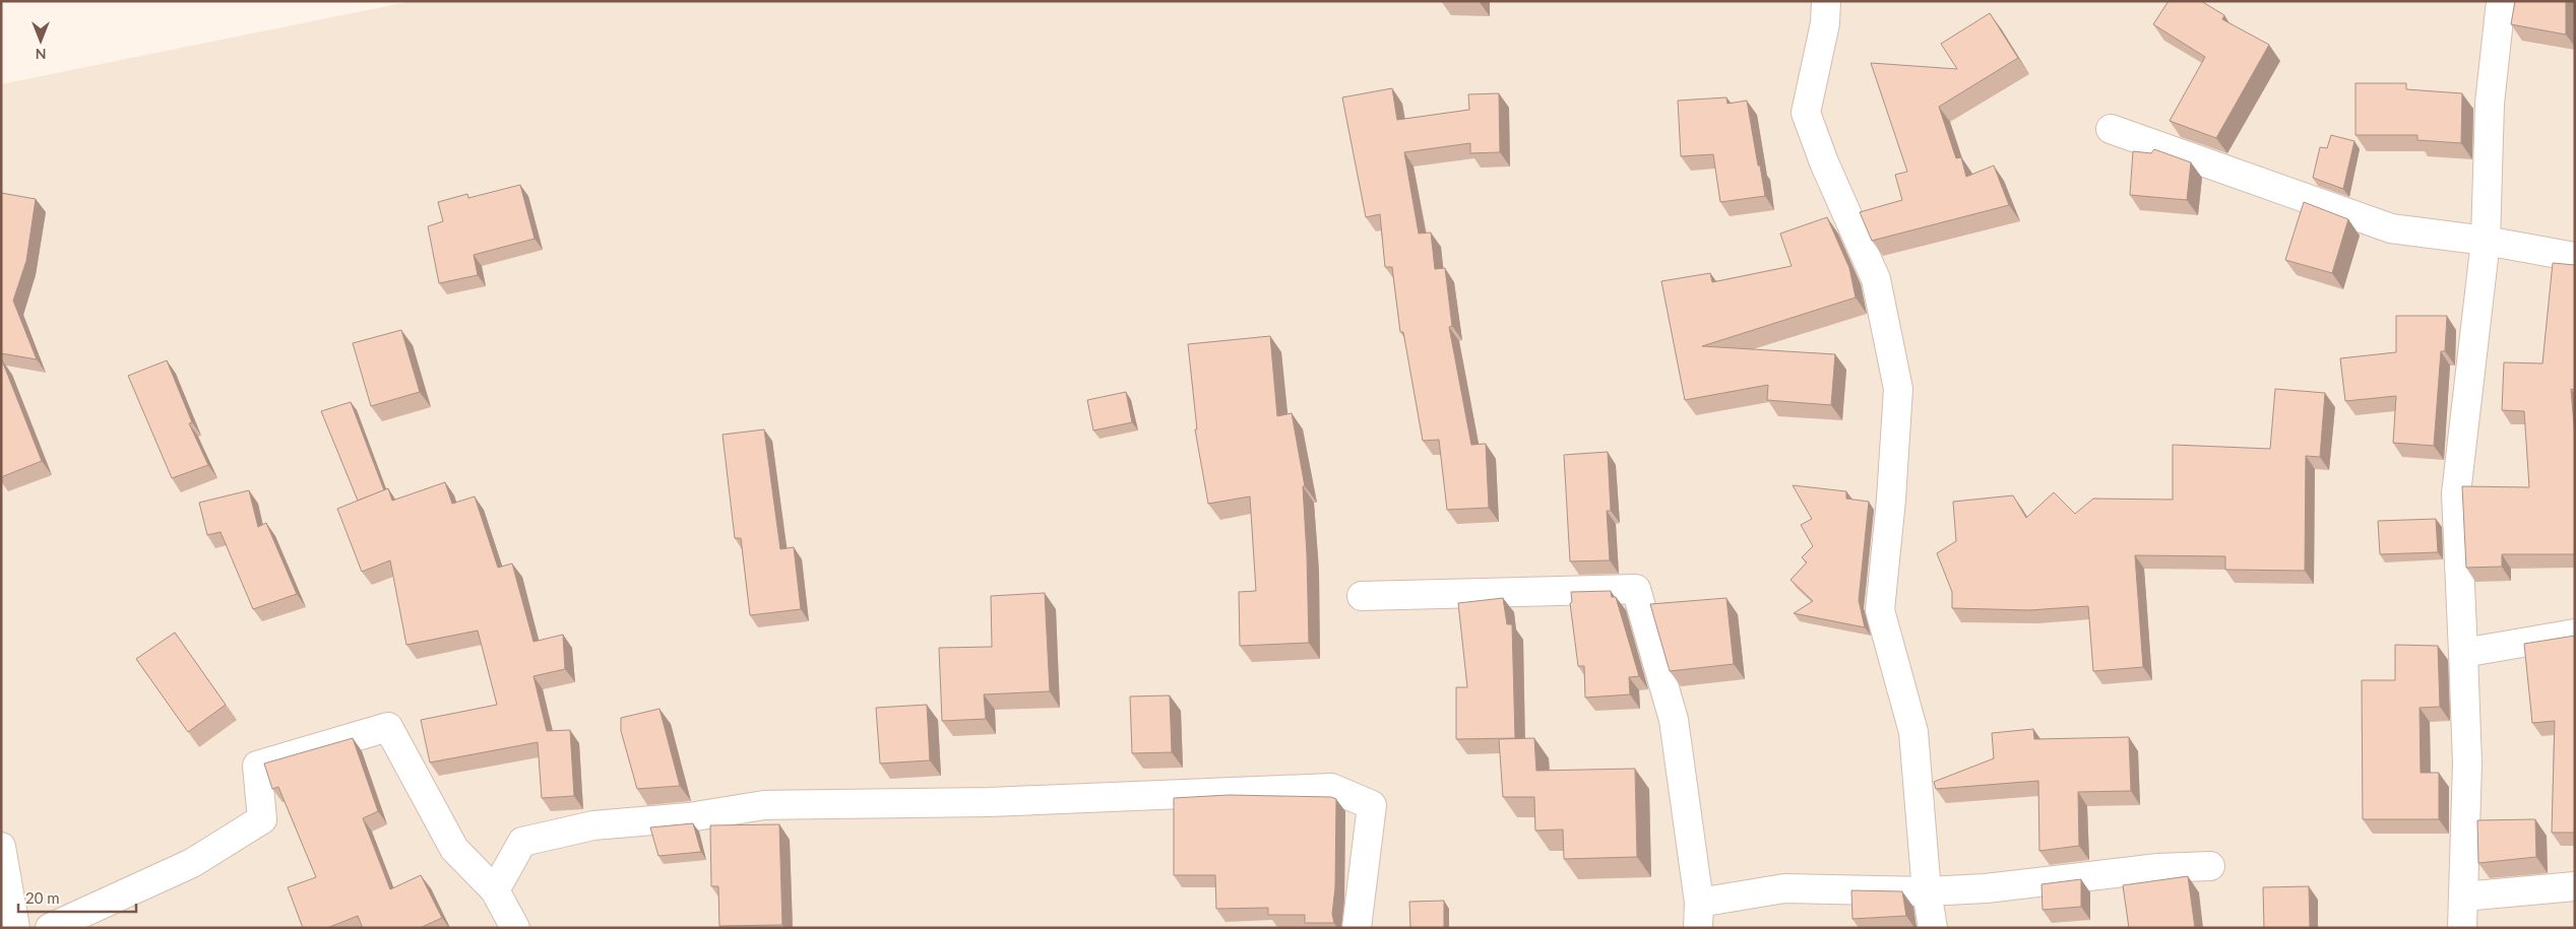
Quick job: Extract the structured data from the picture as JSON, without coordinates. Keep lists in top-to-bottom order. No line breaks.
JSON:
{"scale_bar":"20 m","north":"bottom"}
